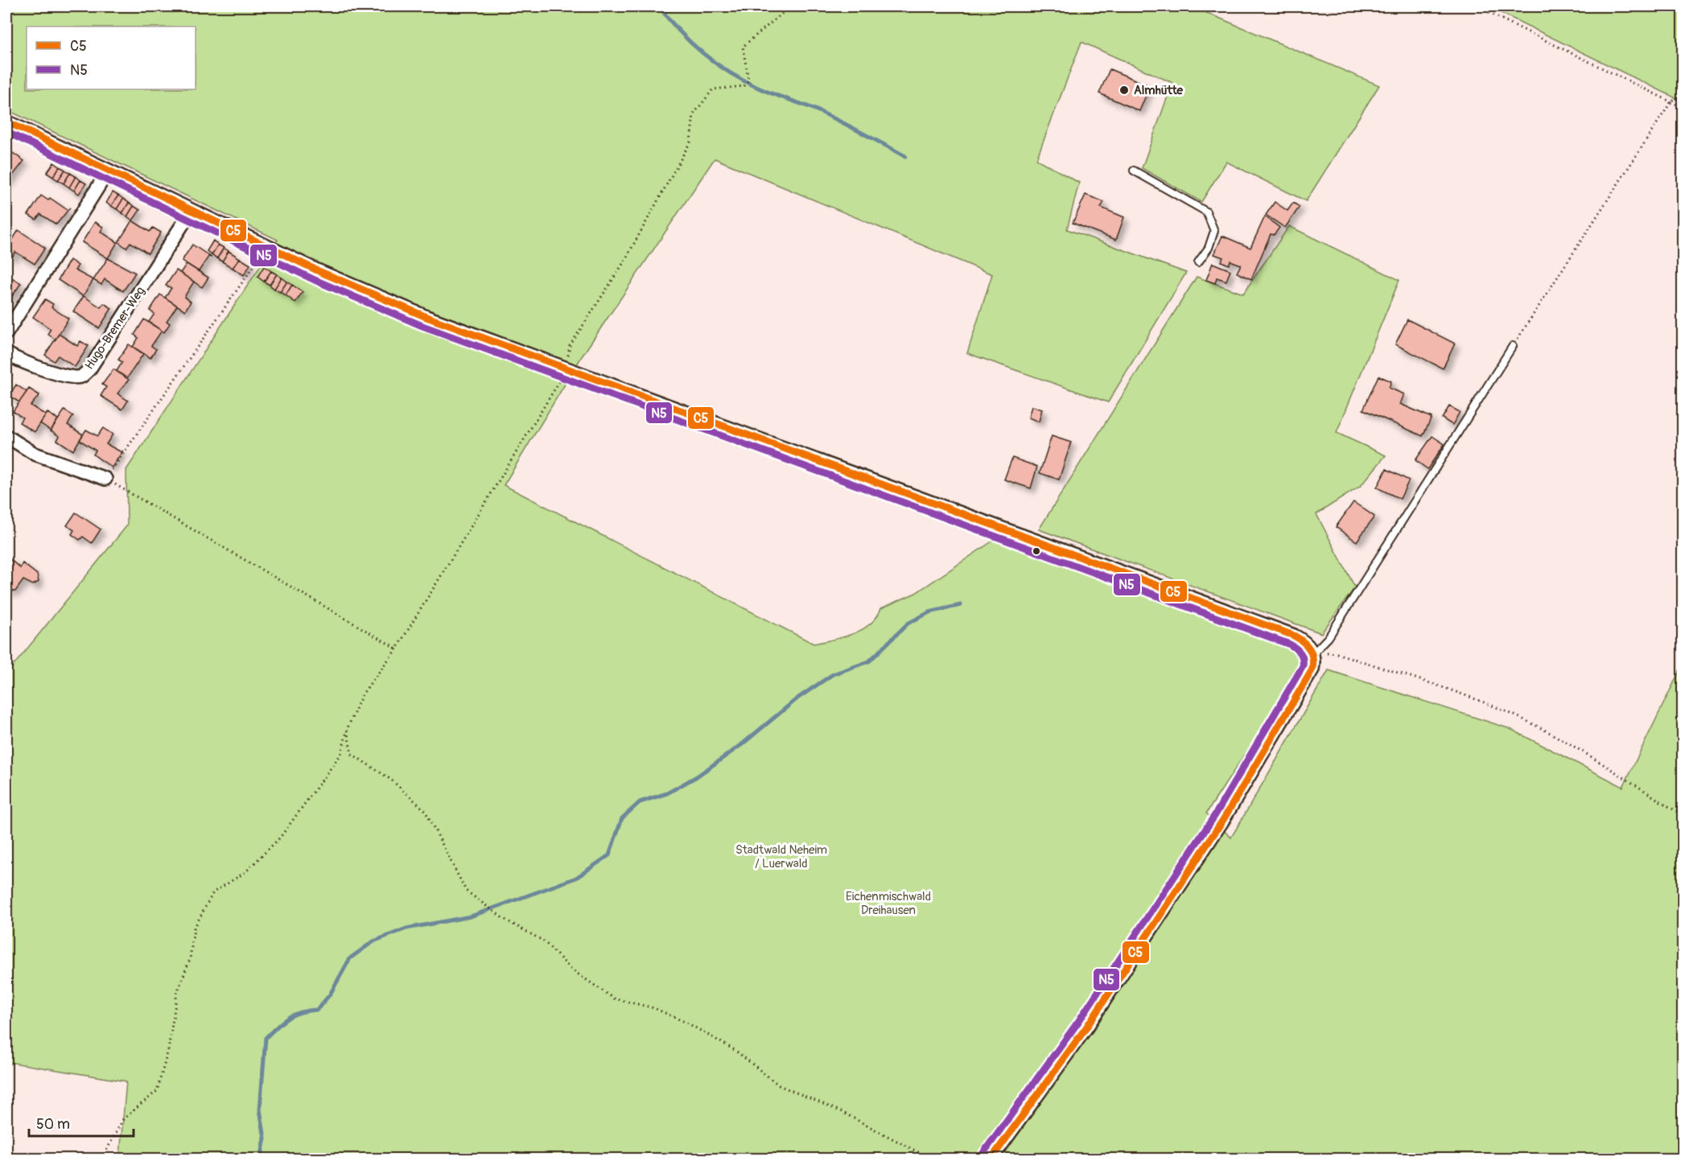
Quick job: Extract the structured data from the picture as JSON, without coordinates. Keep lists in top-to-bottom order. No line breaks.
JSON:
{"streets":{"street":["Hugo-Bremer-Weg"]},"parks":["Stadtwald Neheim / Luerwald","Eichenmischwald Dreihausen"],"places":["Almhütte"],"lines":["transit line C5","transit line N5"],"legend":["C5","N5"],"scale_bar":"50 m"}
